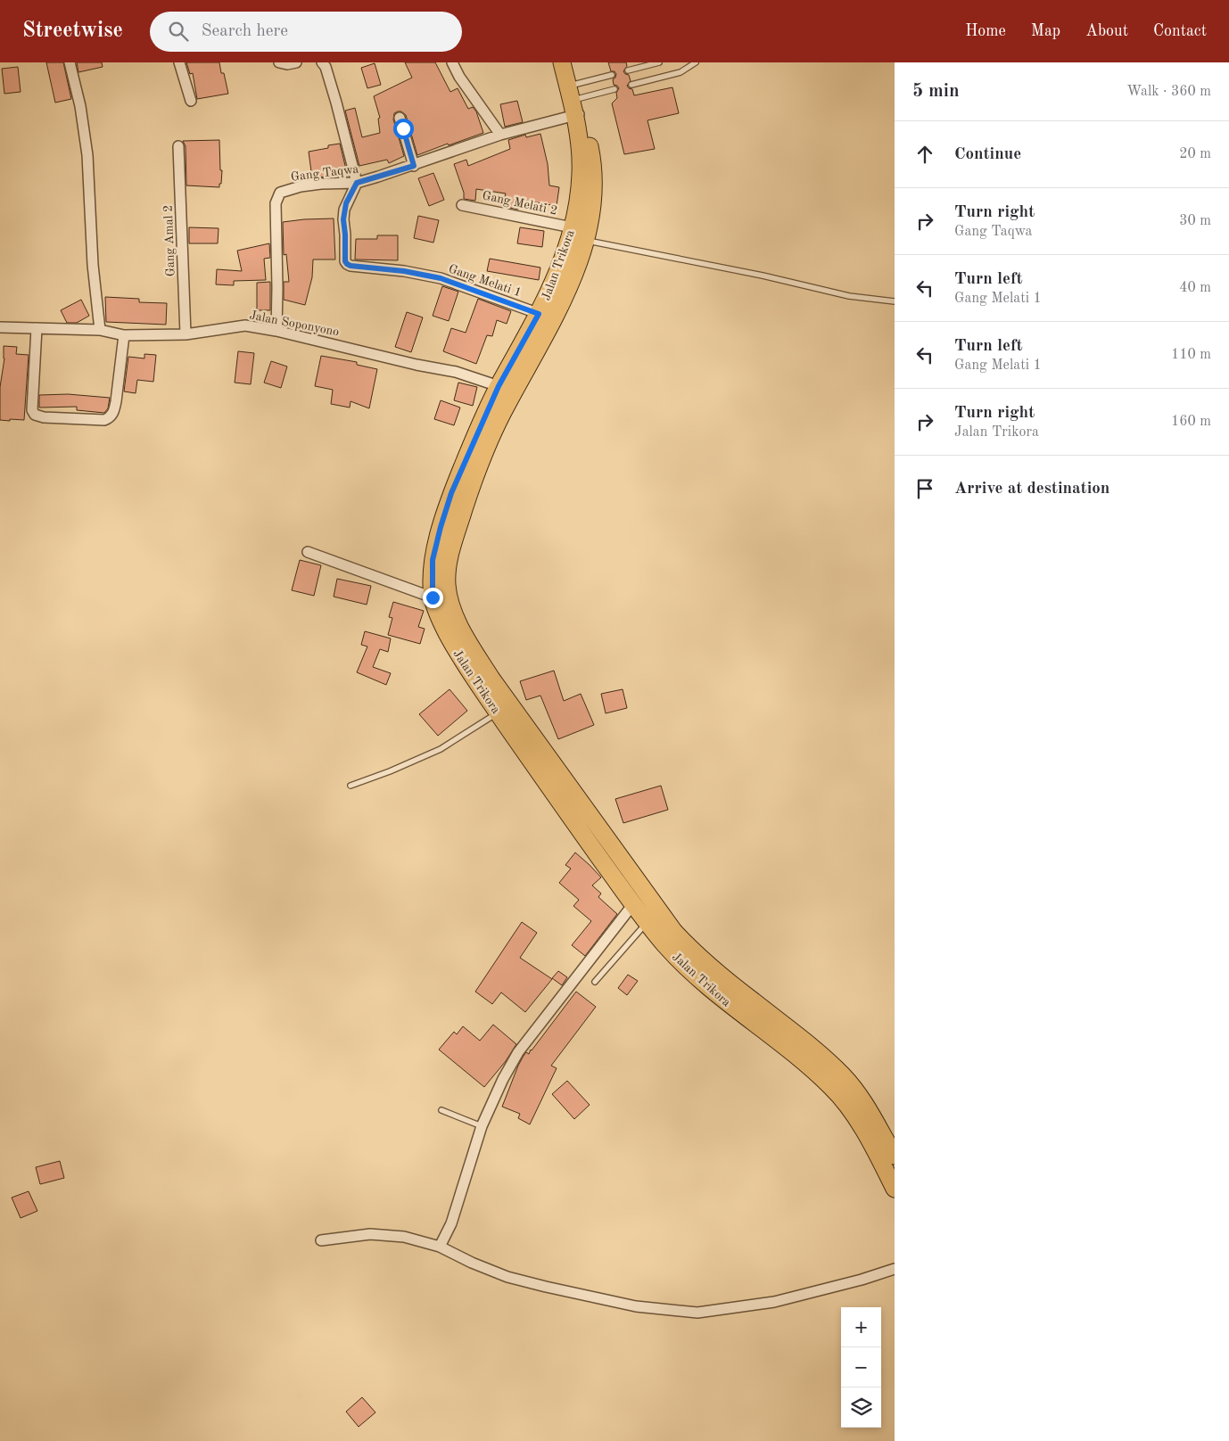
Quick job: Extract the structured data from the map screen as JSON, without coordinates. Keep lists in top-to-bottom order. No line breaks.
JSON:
{"streets":{"main road":["Jalan Trikora"],"street":["Gang Taqwa","Gang Melati 2","Gang Amal 2","Gang Melati 1","Jalan Soponyono"]},"crossings":[["Gang Taqwa","Jalan Trikora"],["Gang Taqwa","Gang Melati 1"],["Gang Taqwa","Jalan Soponyono"],["Gang Melati 2","Jalan Trikora"],["Gang Amal 2","Jalan Soponyono"],["Jalan Trikora","Gang Melati 1"],["Jalan Trikora","Jalan Soponyono"]],"page":{"header":"Streetwise","search":"Search here","nav":["Home","Map","About","Contact"],"heading":["5 min","Walk · 360 m"],"list":[["Continue","20 m"],["Turn right","Gang Taqwa","30 m"],["Turn left","Gang Melati 1","40 m"],["Turn left","Gang Melati 1","110 m"],["Turn right","Jalan Trikora","160 m"],"Arrive at destination"],"map_buttons":["+","−"]}}
